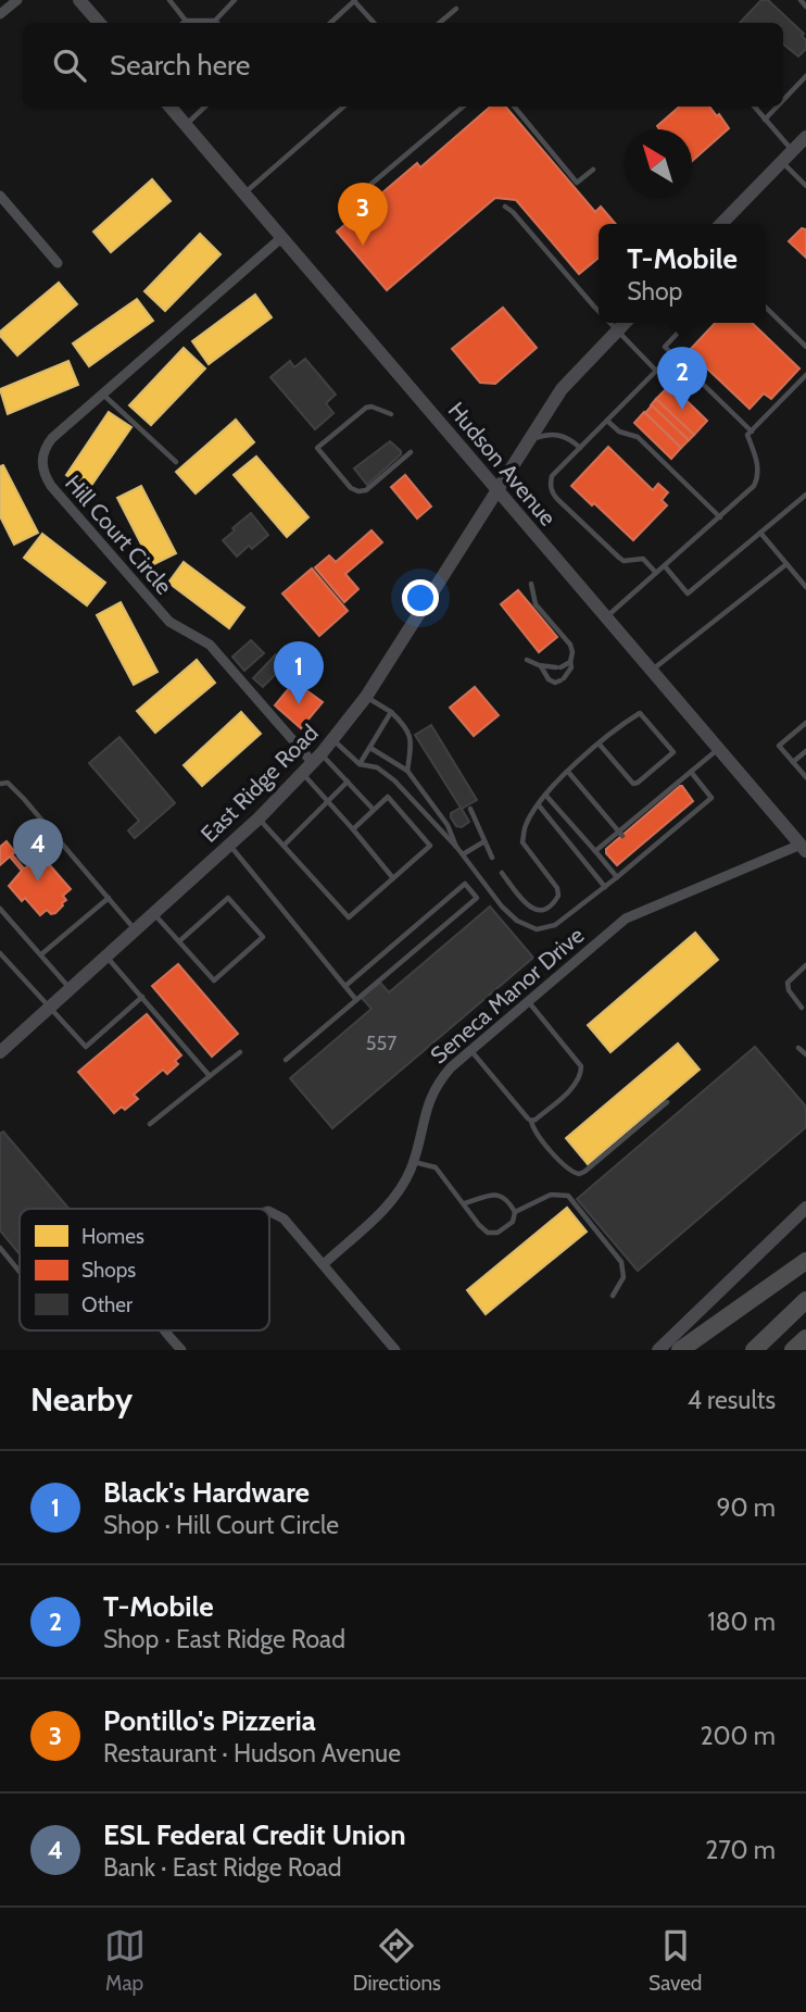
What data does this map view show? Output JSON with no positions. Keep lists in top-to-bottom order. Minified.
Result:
{"streets":{"main road":["Hudson Avenue","East Ridge Road"],"street":["Hill Court Circle","Seneca Manor Drive"]},"crossings":[["Hudson Avenue","Hill Court Circle"],["Hudson Avenue","East Ridge Road"],["Hudson Avenue","Seneca Manor Drive"],["Hill Court Circle","East Ridge Road"]],"house_numbers":["557"],"legend":["Homes","Shops","Other"],"north":"top left","page":{"search":"Search here","pins":["3","2","1","4"],"popup":["T-Mobile","Shop"],"heading":["Nearby","4 results"],"list":[{"mark":"1","name":"Black's Hardware","note":"Shop · Hill Court Circle","value":"90 m"},{"mark":"2","name":"T-Mobile","note":"Shop · East Ridge Road","value":"180 m"},{"mark":"3","name":"Pontillo's Pizzeria","note":"Restaurant · Hudson Avenue","value":"200 m"},{"mark":"4","name":"ESL Federal Credit Union","note":"Bank · East Ridge Road","value":"270 m"}],"nav":["Map","Directions","Saved"]}}
